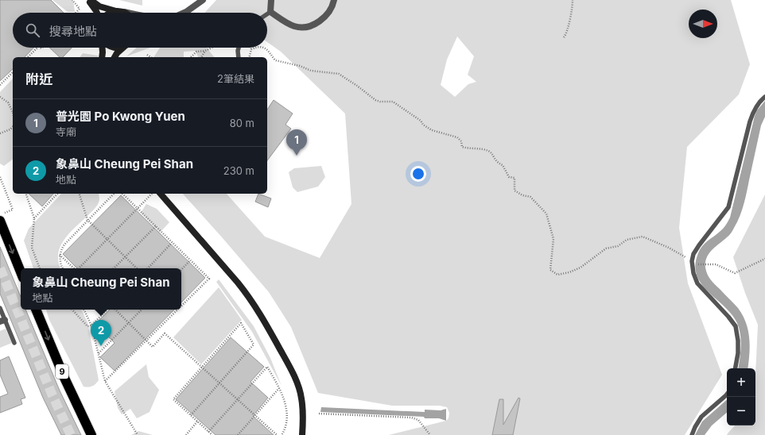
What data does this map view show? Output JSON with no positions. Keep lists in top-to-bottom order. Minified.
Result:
{"streets":{"highway":["9"]},"north":"right","page":{"search":"搜尋地點","heading":["附近","2筆結果"],"list":[{"mark":"1","name":"普光園 Po Kwong Yuen","note":"寺廟","value":"80 m"},{"mark":"2","name":"象鼻山 Cheung Pei Shan","note":"地點","value":"230 m"}],"pins":["1","2"],"popup":["象鼻山 Cheung Pei Shan","地點"],"map_buttons":["+","−"]}}
